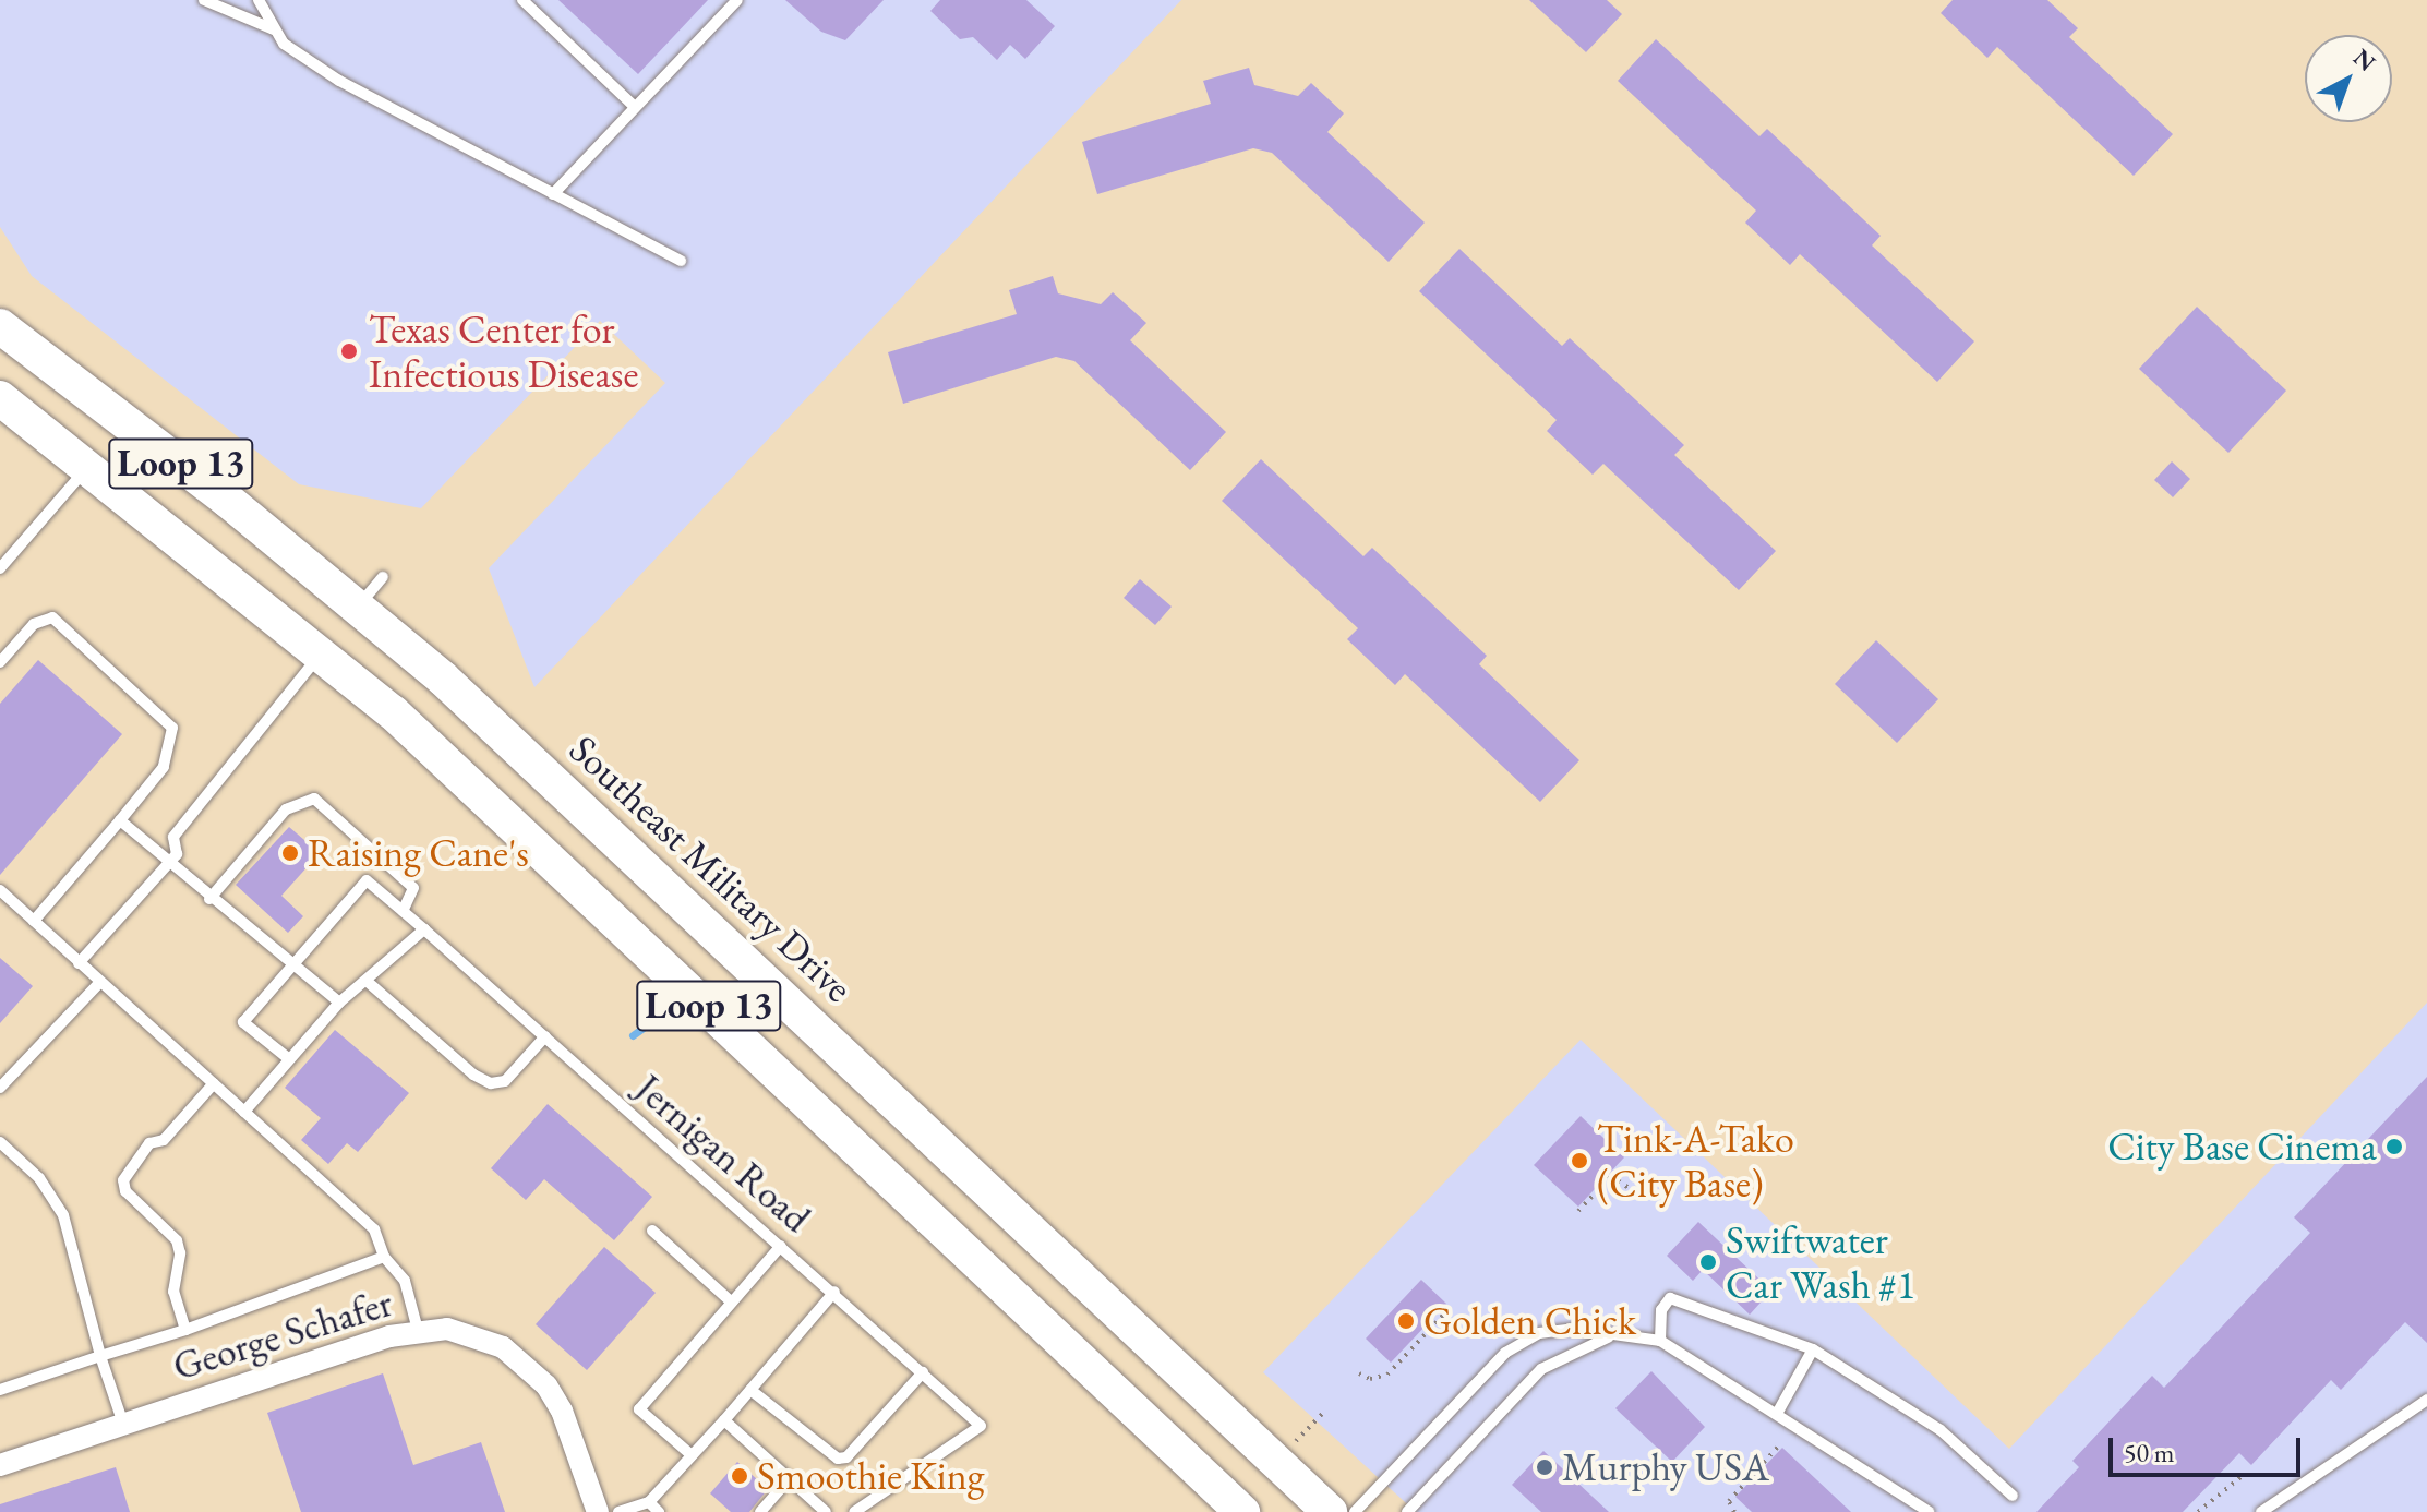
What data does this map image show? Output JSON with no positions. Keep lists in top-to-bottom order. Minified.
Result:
{"streets":{"main road":["Loop 13","Southeast Military Drive"],"street":["George Schafer"],"lane":["Jernigan Road"]},"places":["Texas Center for Infectious Disease","Raising Cane's","City Base Cinema","Tink-A-Tako (City Base)","Swiftwater Car Wash #1","Golden Chick","Murphy USA","Smoothie King"],"scale_bar":"50 m","north":"top right"}
